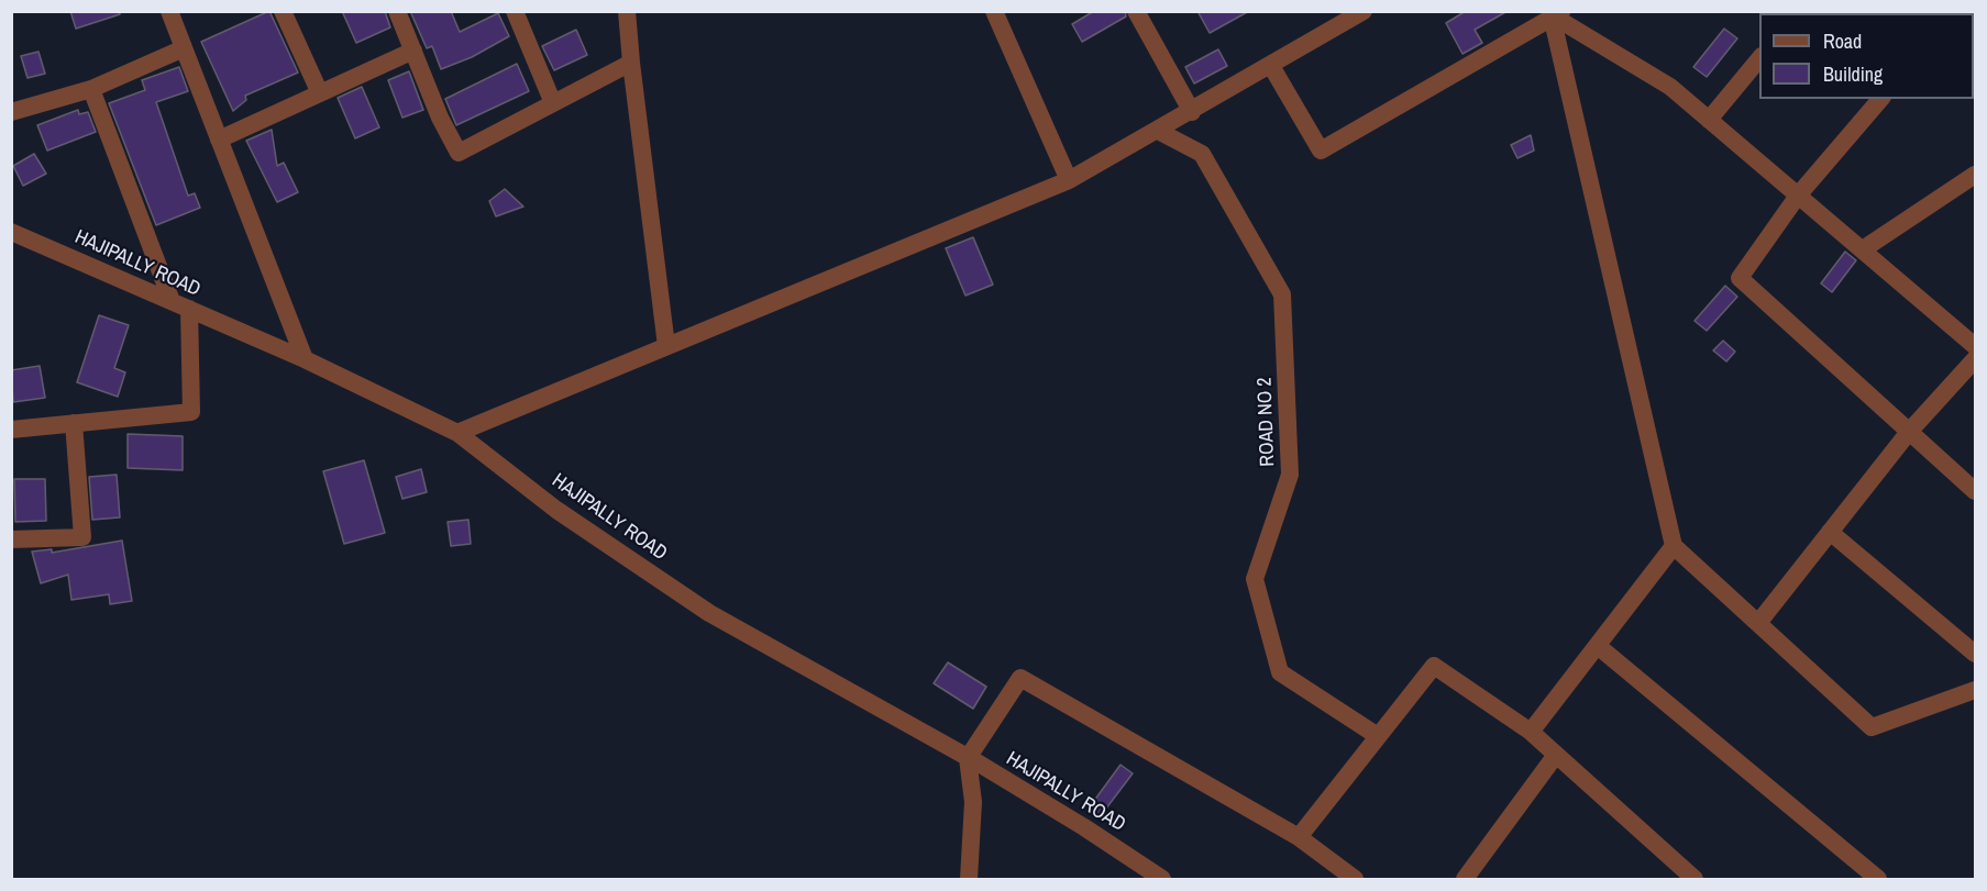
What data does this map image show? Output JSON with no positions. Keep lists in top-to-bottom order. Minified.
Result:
{"streets":{"street":["HAJIPALLY ROAD","ROAD NO 2"]},"legend":["Road","Building"]}
